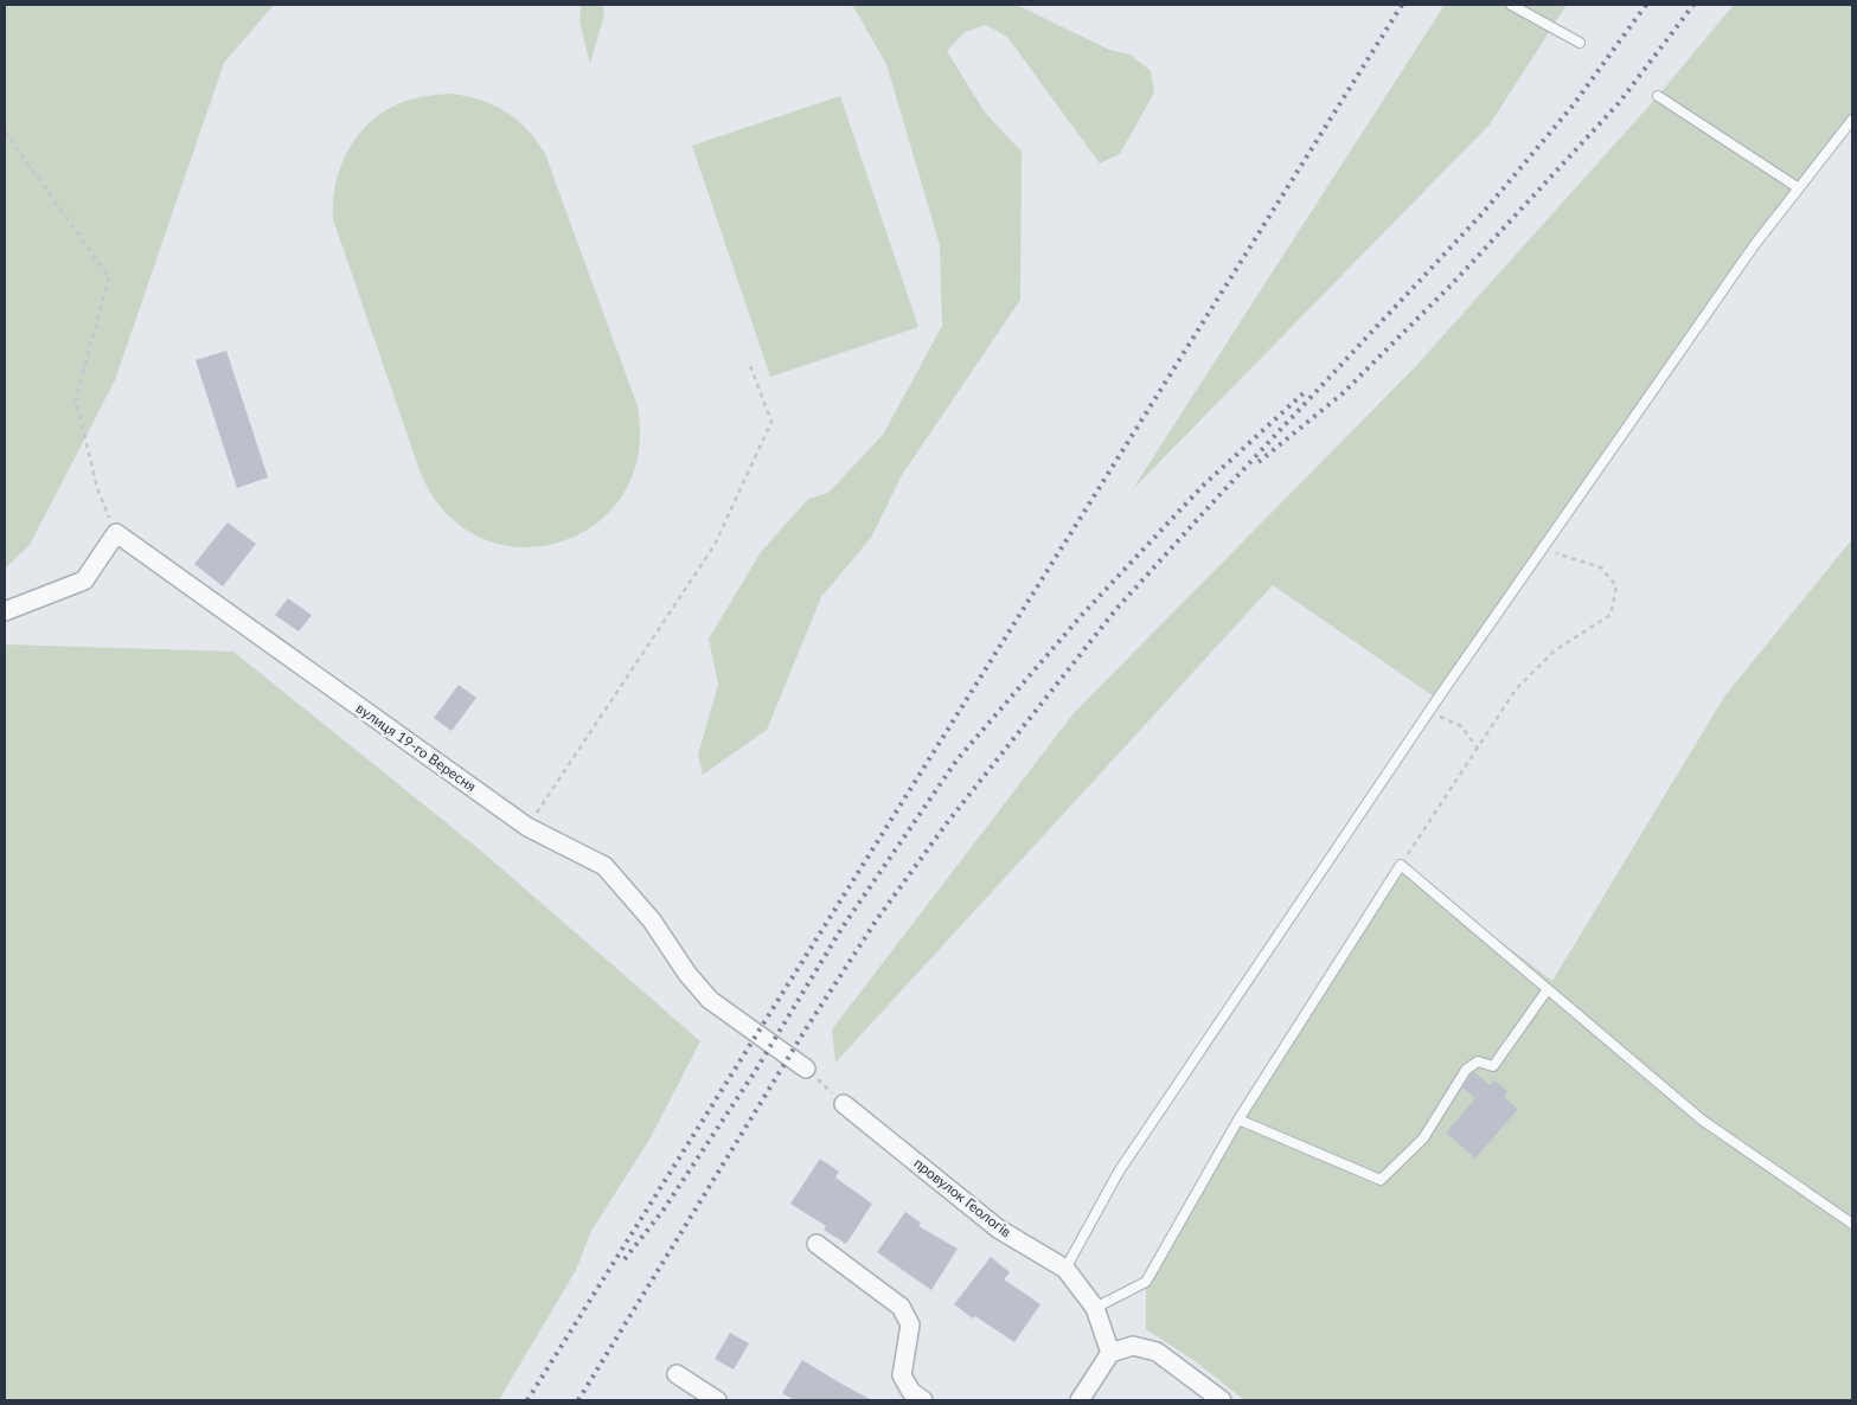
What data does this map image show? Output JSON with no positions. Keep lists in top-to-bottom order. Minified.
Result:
{"streets":{"street":["вулиця 19-го Вересня","провулок Геологів"]}}
